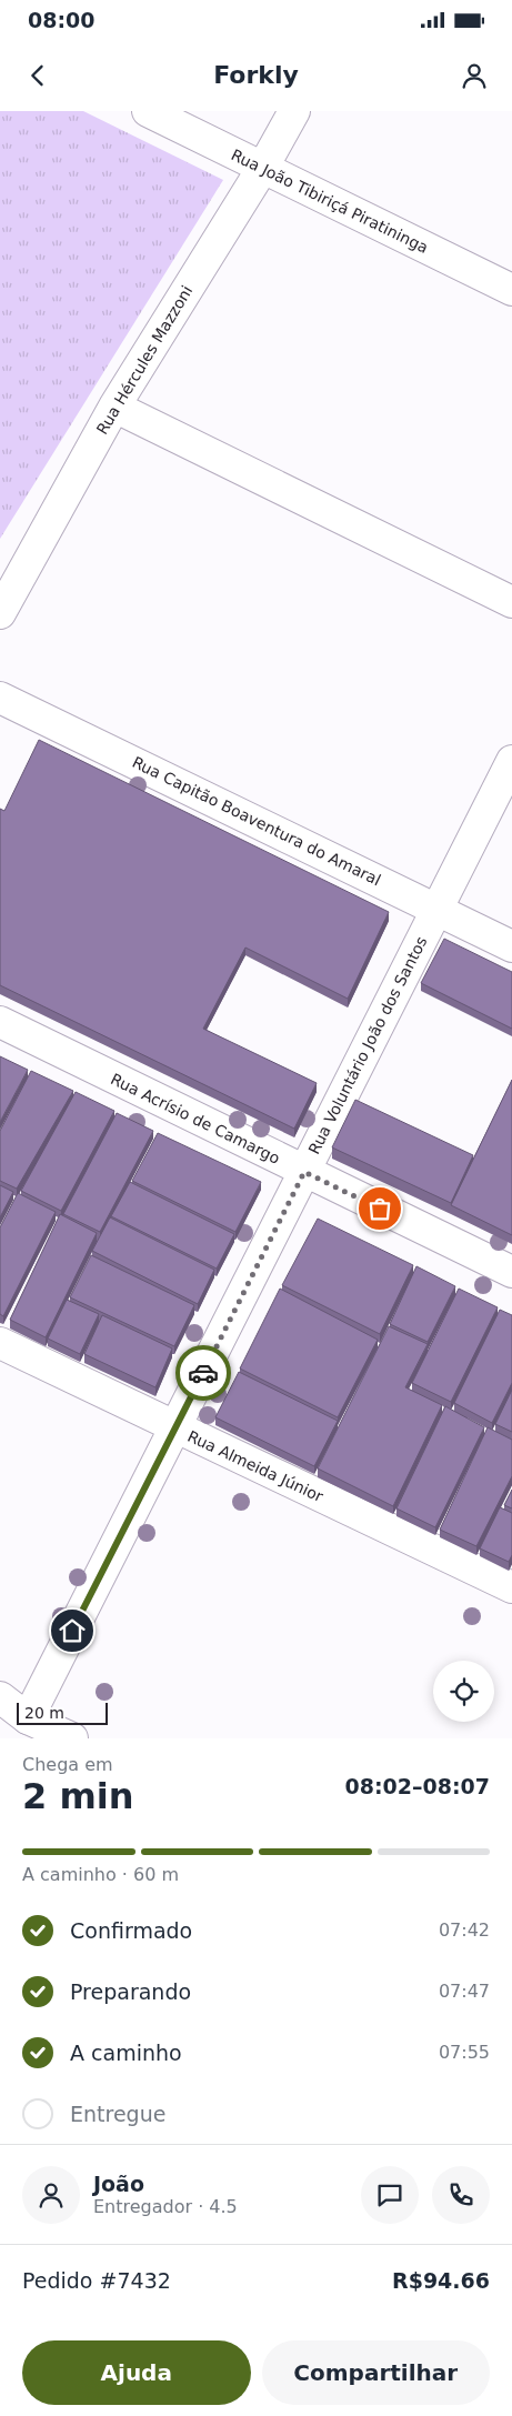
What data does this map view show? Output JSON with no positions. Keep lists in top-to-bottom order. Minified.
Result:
{"streets":{"street":["Rua João Tibiriçá Piratininga","Rua Hércules Mazzoni","Rua Capitão Boaventura do Amaral","Rua Voluntário João dos Santos","Rua Acrísio de Camargo","Rua Almeida Júnior"]},"crossings":[["Rua João Tibiriçá Piratininga","Rua Hércules Mazzoni"],["Rua Capitão Boaventura do Amaral","Rua Voluntário João dos Santos"],["Rua Voluntário João dos Santos","Rua Acrísio de Camargo"],["Rua Voluntário João dos Santos","Rua Almeida Júnior"]],"scale_bar":"20 m","page":{"status":"08:00","header":"Forkly","scale":"20 m","heading":["2 min","Chega em","08:02–08:07"],"panel":["João","Entregador · 4.5","Pedido #7432","R$94.66"],"bar":"A caminho · 60 m","list":[["Confirmado","07:42"],["Preparando","07:47"],["A caminho","07:55"],"Entregue"],"buttons":["Ajuda","Compartilhar"]}}
